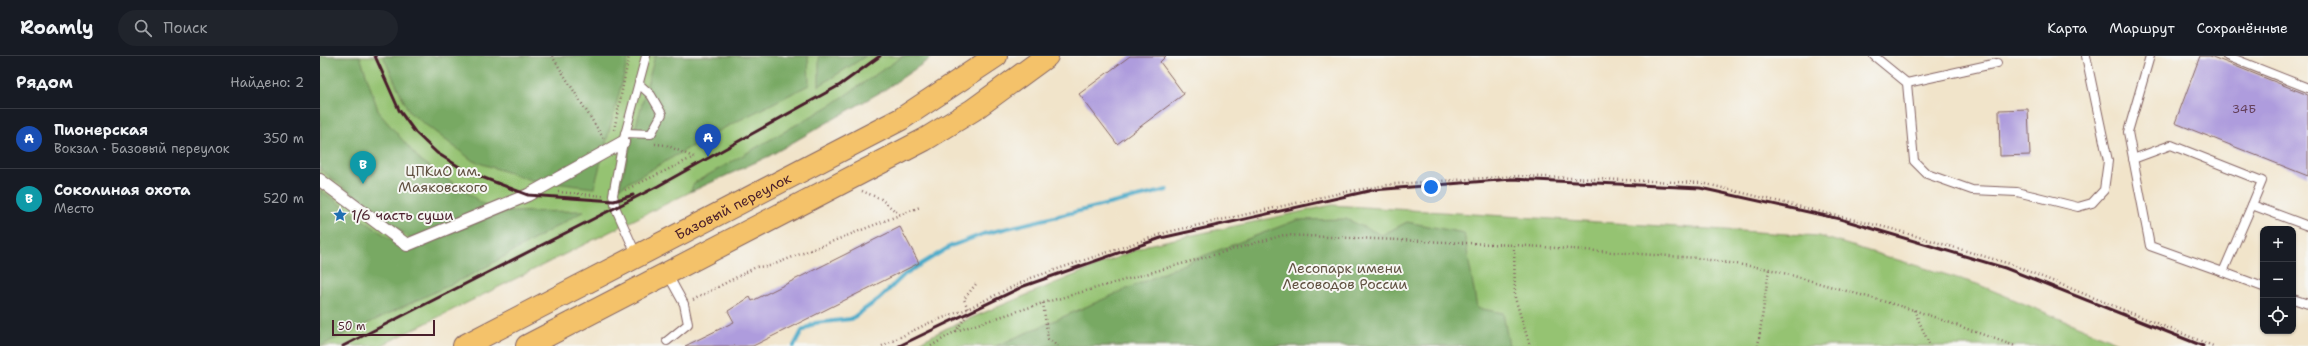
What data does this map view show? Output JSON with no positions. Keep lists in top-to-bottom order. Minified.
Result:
{"streets":{"main road":["Базовый переулок"]},"parks":["ЦПКиО им. Маяковского","Лесопарк имени Лесоводов России"],"places":{"place":["1/6 часть суши"]},"house_numbers":["34Б"],"scale_bar":"50 m","page":{"header":"Roamly","search":"Поиск","nav":["Карта","Маршрут","Сохранённые"],"heading":["Рядом","Найдено: 2"],"list":[{"mark":"A","name":"Пионерская","note":"Вокзал · Базовый переулок","value":"350 m"},{"mark":"B","name":"Соколиная охота","note":"Место","value":"520 m"}],"pins":["A","B"],"map_buttons":["+","−"],"scale":"50 m"}}
